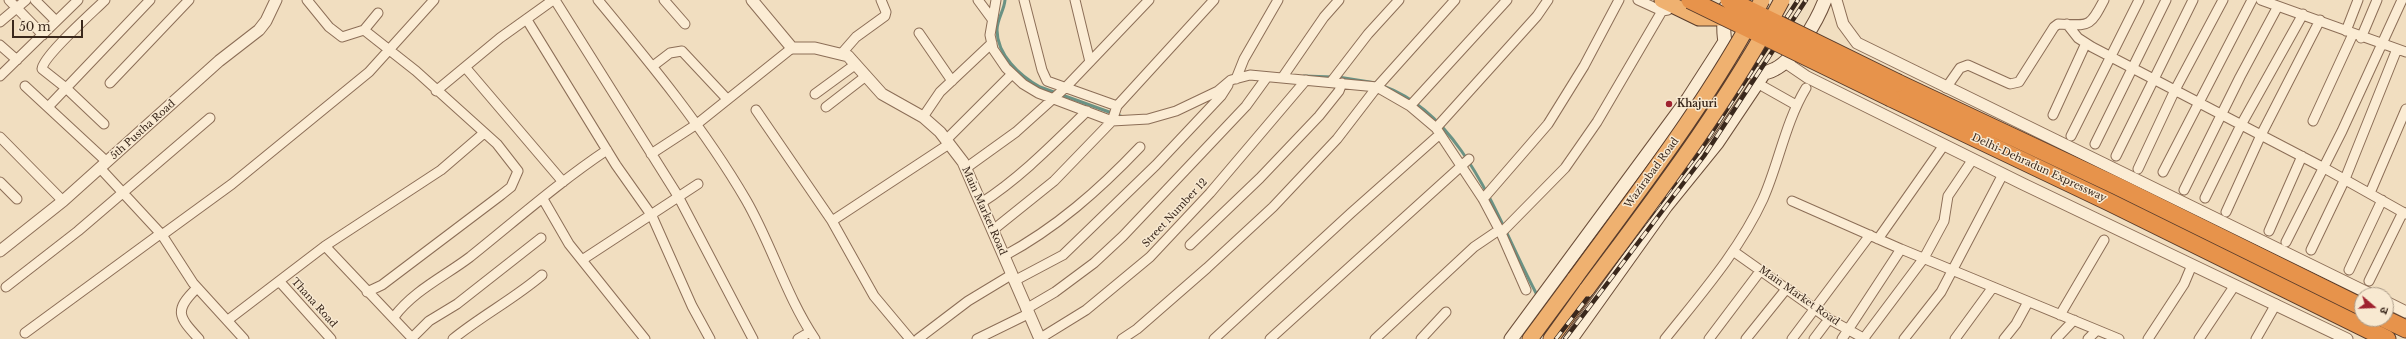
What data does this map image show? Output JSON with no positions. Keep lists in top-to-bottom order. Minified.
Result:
{"streets":{"highway":["Delhi-Dehradun Expressway","Wazirabad Road"],"street":["5th Pustha Road","Main Market Road","Street Number 12","Thana Road"]},"crossings":[["Main Market Road","Street Number 12"]],"places":["Khajuri"],"scale_bar":"50 m","north":"right"}
